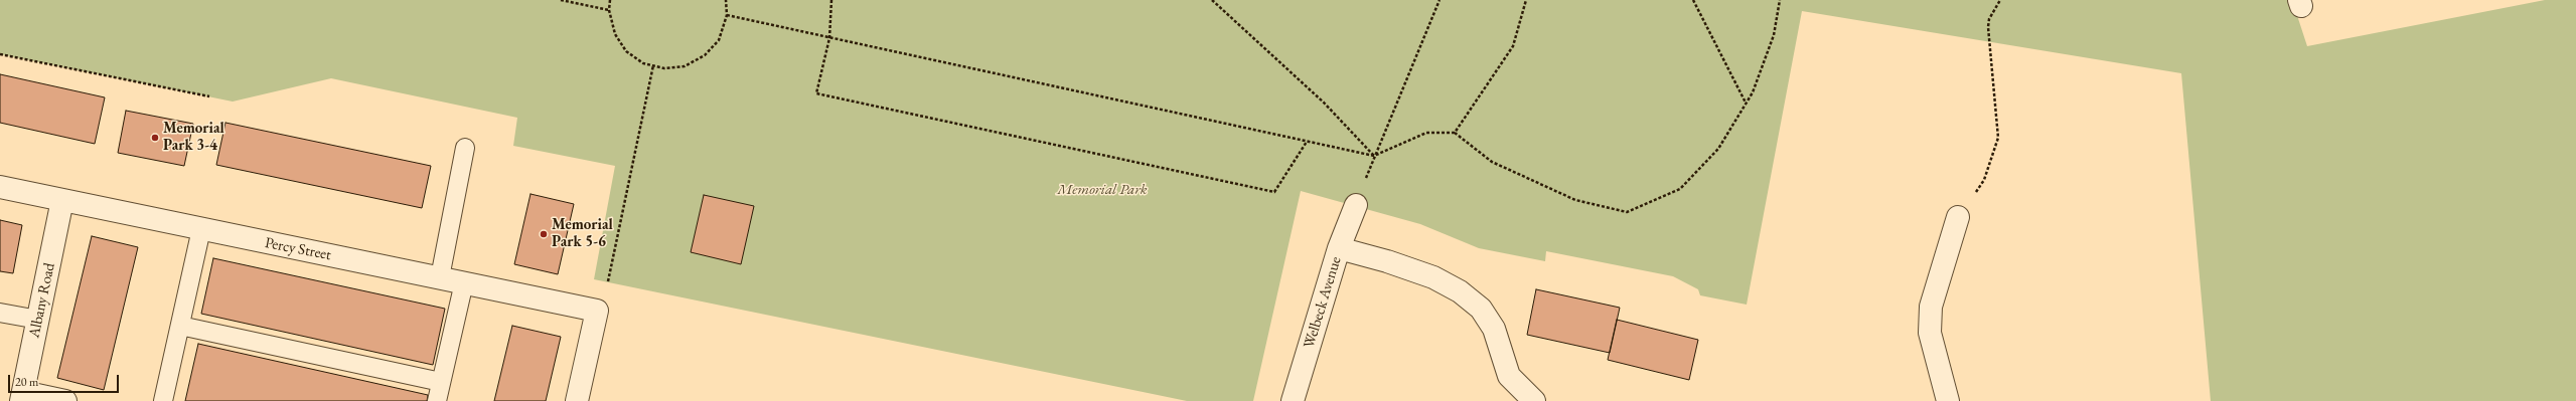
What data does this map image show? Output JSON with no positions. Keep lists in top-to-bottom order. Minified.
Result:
{"streets":{"street":["Percy Street","Albany Road","Welbeck Avenue"]},"crossings":[["Percy Street","Albany Road"]],"parks":["Memorial Park"],"places":["Memorial Park 3-4","Memorial Park 5-6"],"scale_bar":"20 m"}
